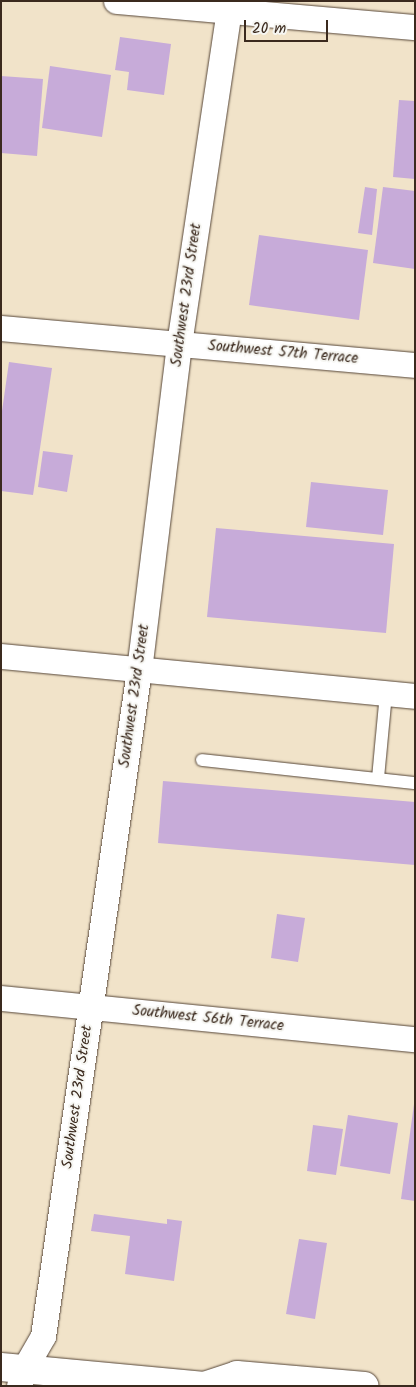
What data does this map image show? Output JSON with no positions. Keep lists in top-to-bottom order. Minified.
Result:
{"streets":{"street":["Southwest 23rd Street","Southwest 57th Terrace","Southwest 56th Terrace"]},"crossings":[["Southwest 23rd Street","Southwest 57th Terrace"],["Southwest 23rd Street","Southwest 56th Terrace"]],"scale_bar":"20 m"}
